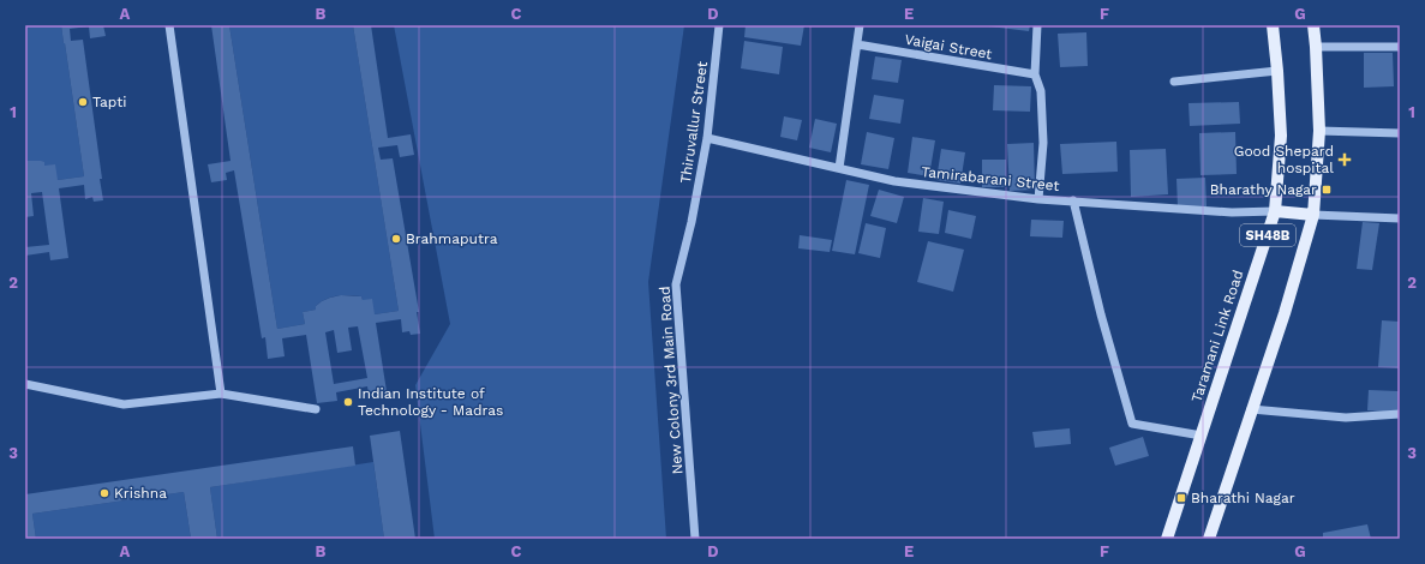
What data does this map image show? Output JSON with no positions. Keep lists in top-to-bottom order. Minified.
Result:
{"streets":{"main road":["SH48B","Taramani Link Road"],"street":["Vaigai Street","Thiruvallur Street","Tamirabarani Street","New Colony 3rd Main Road"]},"crossings":[["Thiruvallur Street","Tamirabarani Street"],["Thiruvallur Street","New Colony 3rd Main Road"],["Tamirabarani Street","Taramani Link Road"]],"places":{"other":["Tapti","Brahmaputra","Indian Institute of Technology - Madras","Krishna"],"health":["Good Shepard hospital"],"transit":["Bharathy Nagar","Bharathi Nagar"]},"grid":{"columns":["A","B","C","D","E","F","G"],"rows":["1","2","3"]}}
